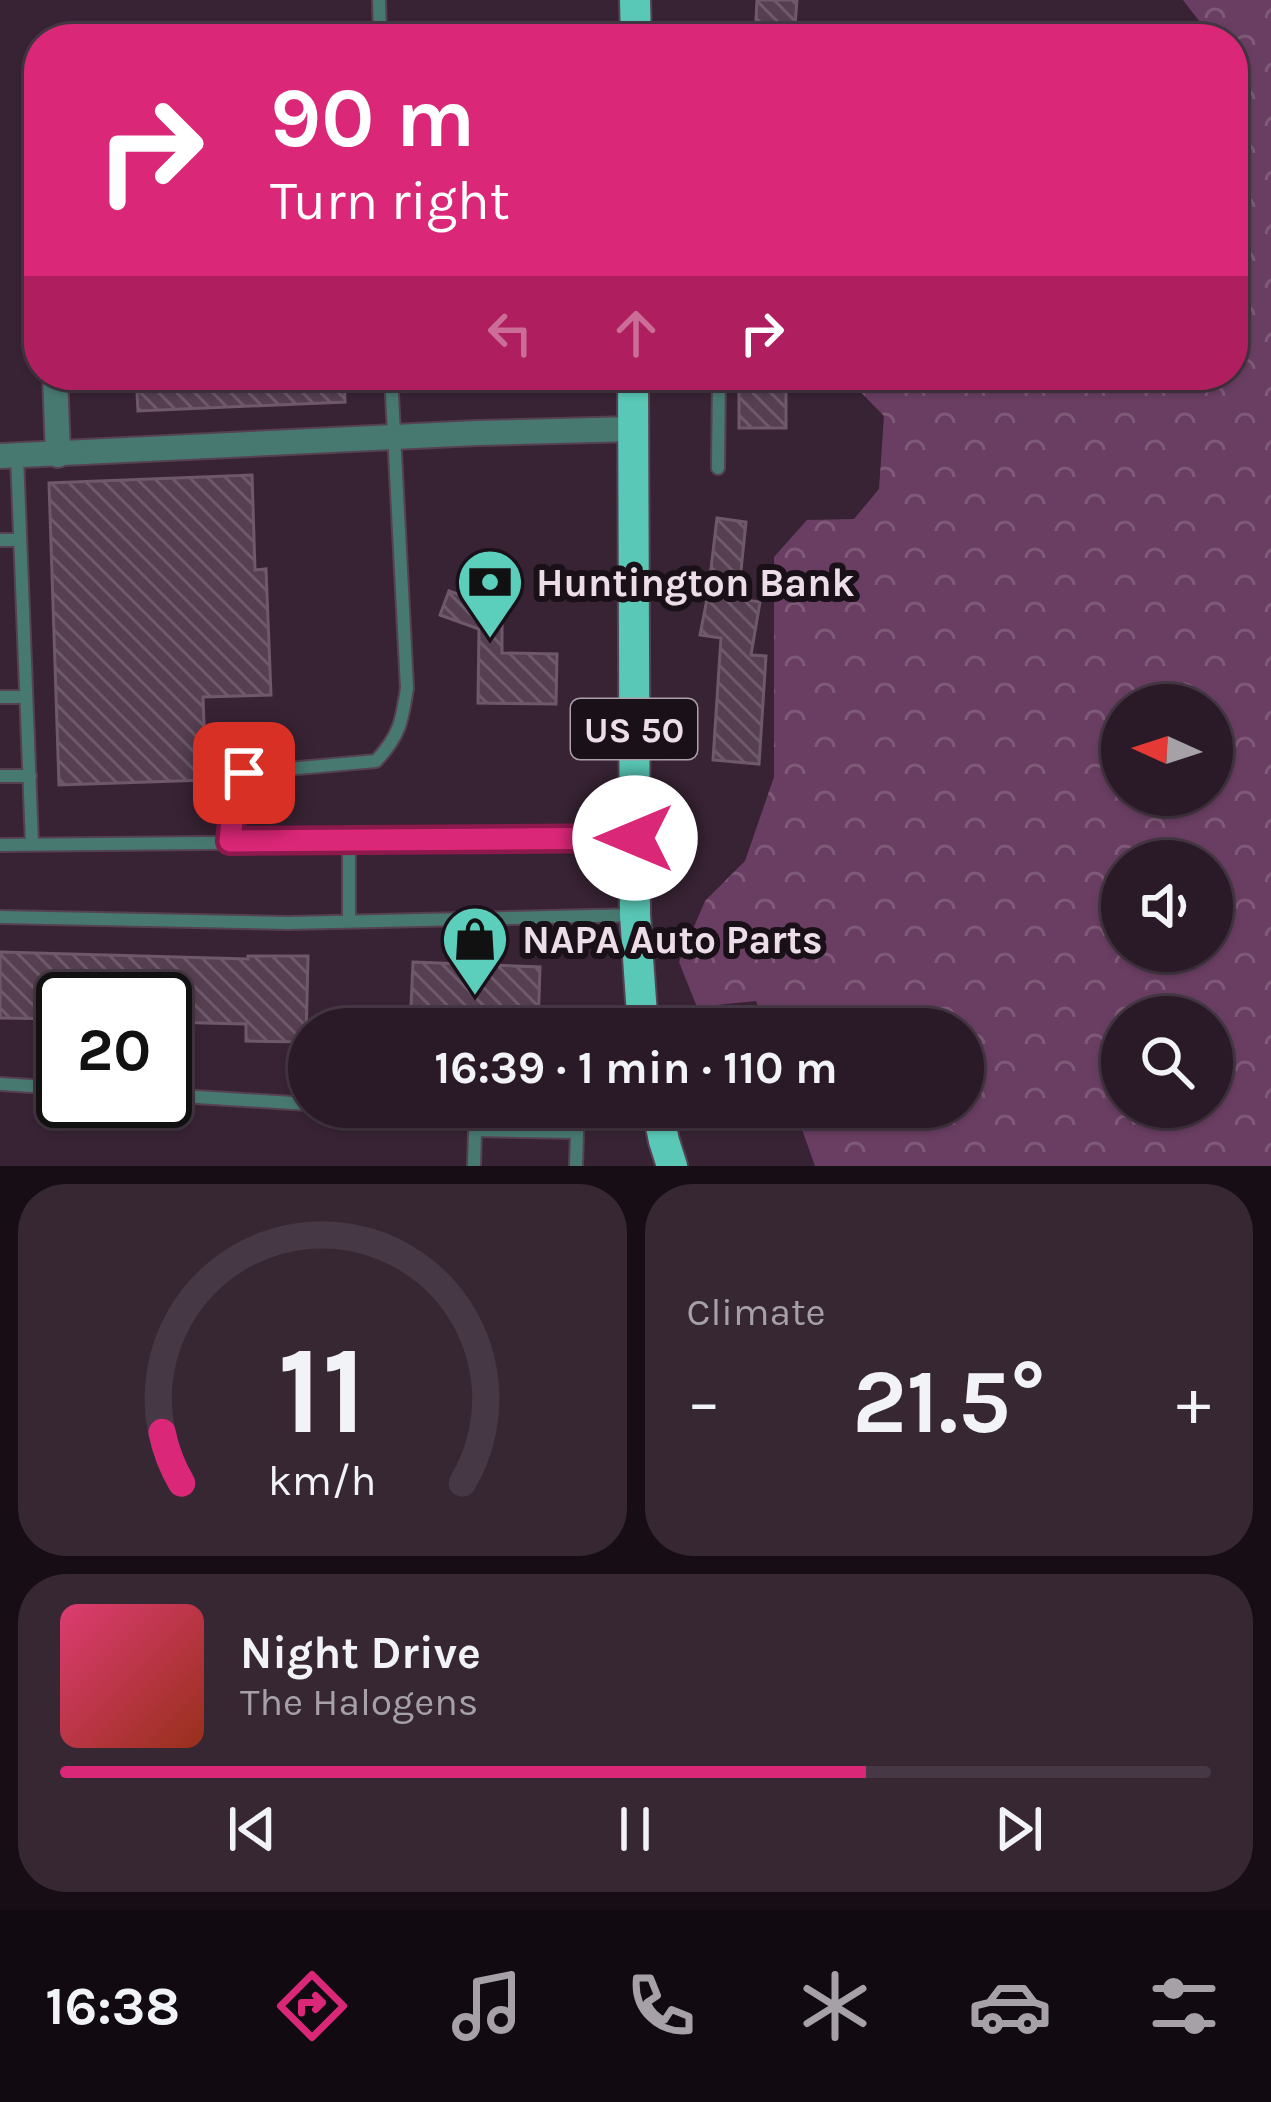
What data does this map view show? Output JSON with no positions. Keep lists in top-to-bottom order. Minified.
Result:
{"streets":{"main road":["US 50"]},"places":{"bank":["Huntington Bank"],"shop":["NAPA Auto Parts"]},"north":"left","page":{"turn":["90 m","Turn right"],"limit":"20","trip":"16:39 · 1 min · 110 m","tile":"Climate","heat":["−","21.5°","+"],"song":["Night Drive","The Halogens"],"tabs":"16:38","gauge":["11","km/h"]}}
